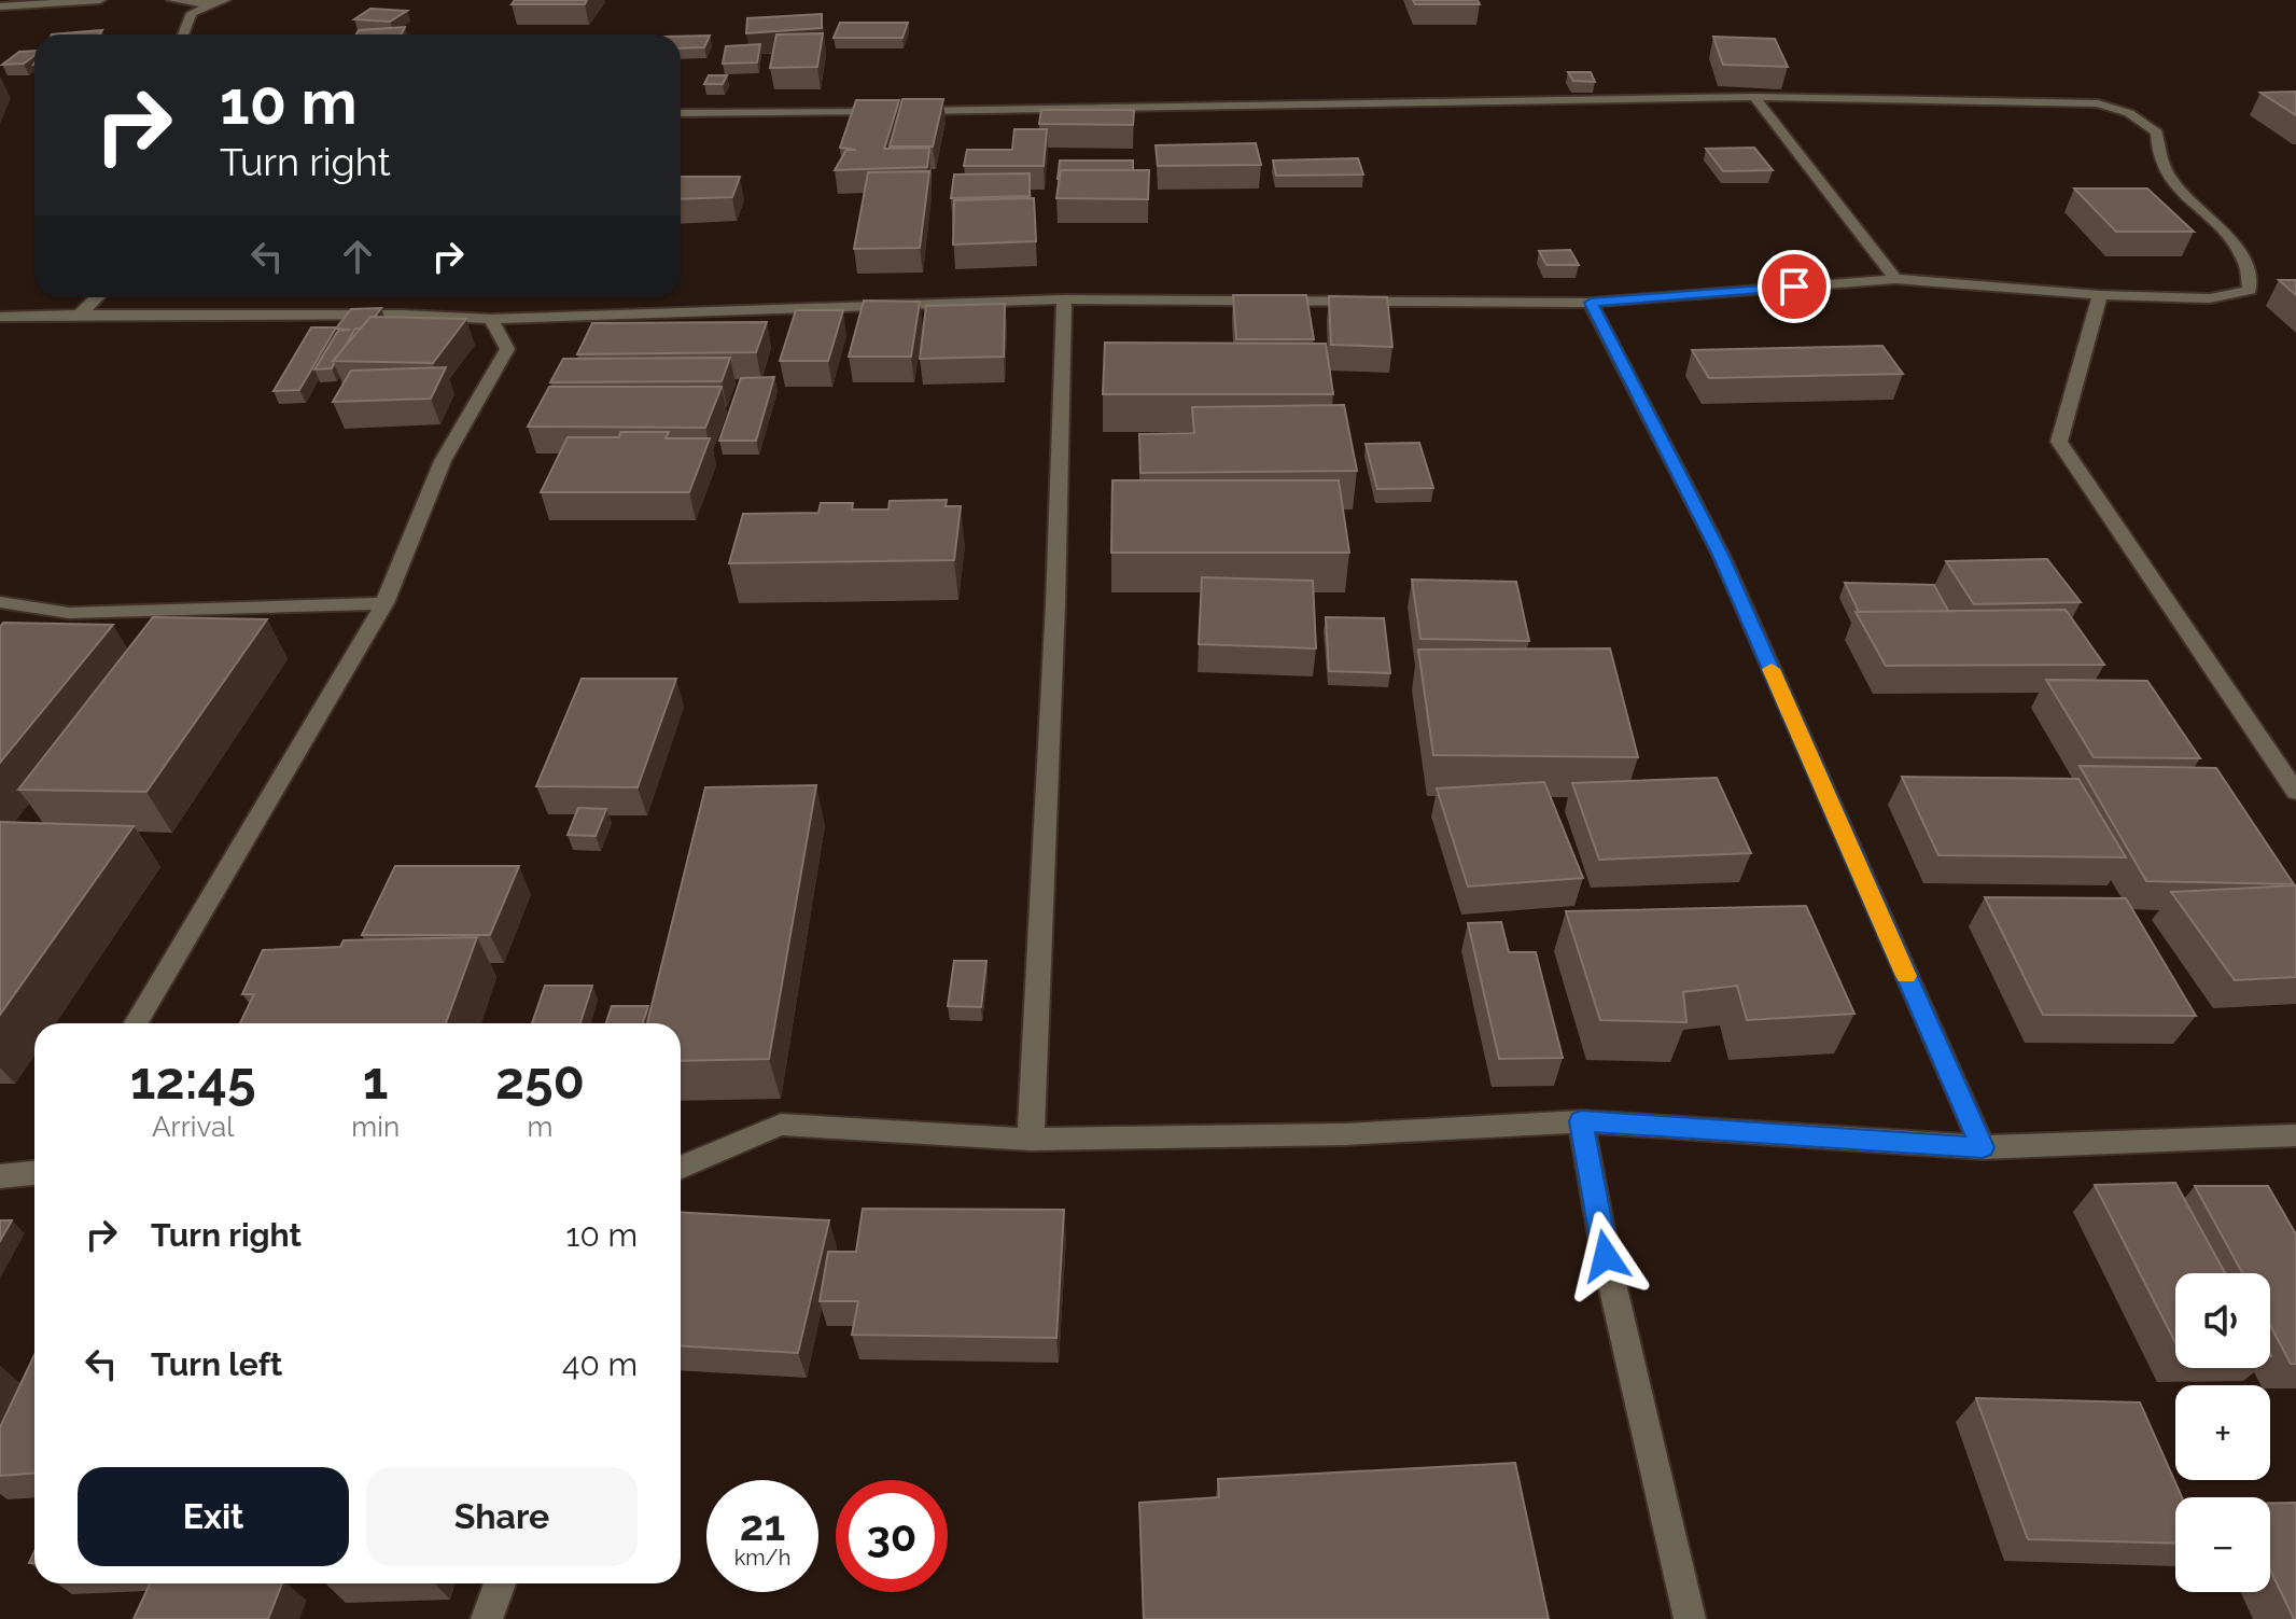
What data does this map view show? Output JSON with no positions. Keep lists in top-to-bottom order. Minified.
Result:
{"page":{"turn":["10 m","Turn right"],"eta":["12:45","Arrival","1","min","250","m"],"list":[{"name":"Turn right","value":"10 m"},{"name":"Turn left","value":"40 m"}],"map_buttons":["+","−"],"buttons":["Exit","Share"],"speed":"21 km/h","limit":"30"}}
